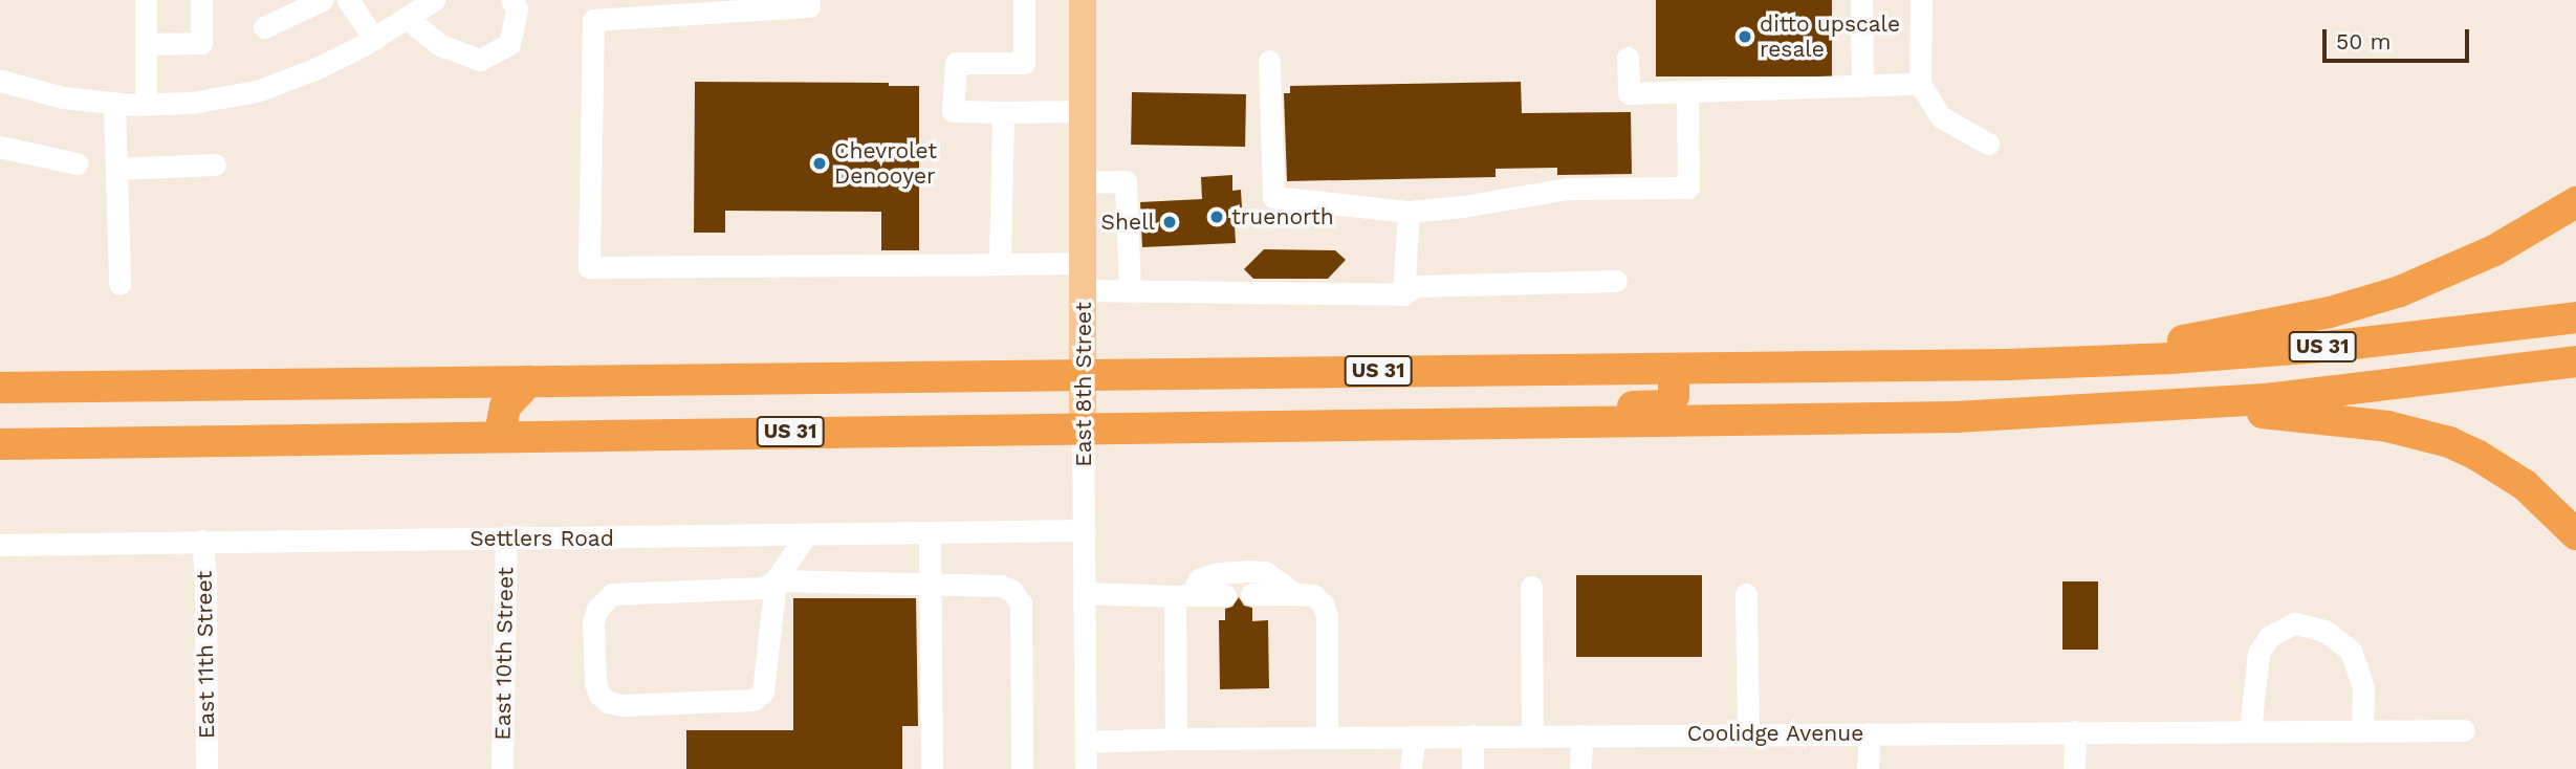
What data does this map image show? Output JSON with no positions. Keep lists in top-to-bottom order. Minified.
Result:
{"streets":{"highway":["US 31"],"main road":["East 8th Street"],"street":["Settlers Road","East 10th Street","East 11th Street","Coolidge Avenue"]},"crossings":[["US 31","East 8th Street"],["East 8th Street","Settlers Road"],["East 8th Street","Coolidge Avenue"],["Settlers Road","East 10th Street"],["Settlers Road","East 11th Street"]],"places":["ditto upscale resale","Chevrolet Denooyer","truenorth","Shell"],"scale_bar":"50 m"}
